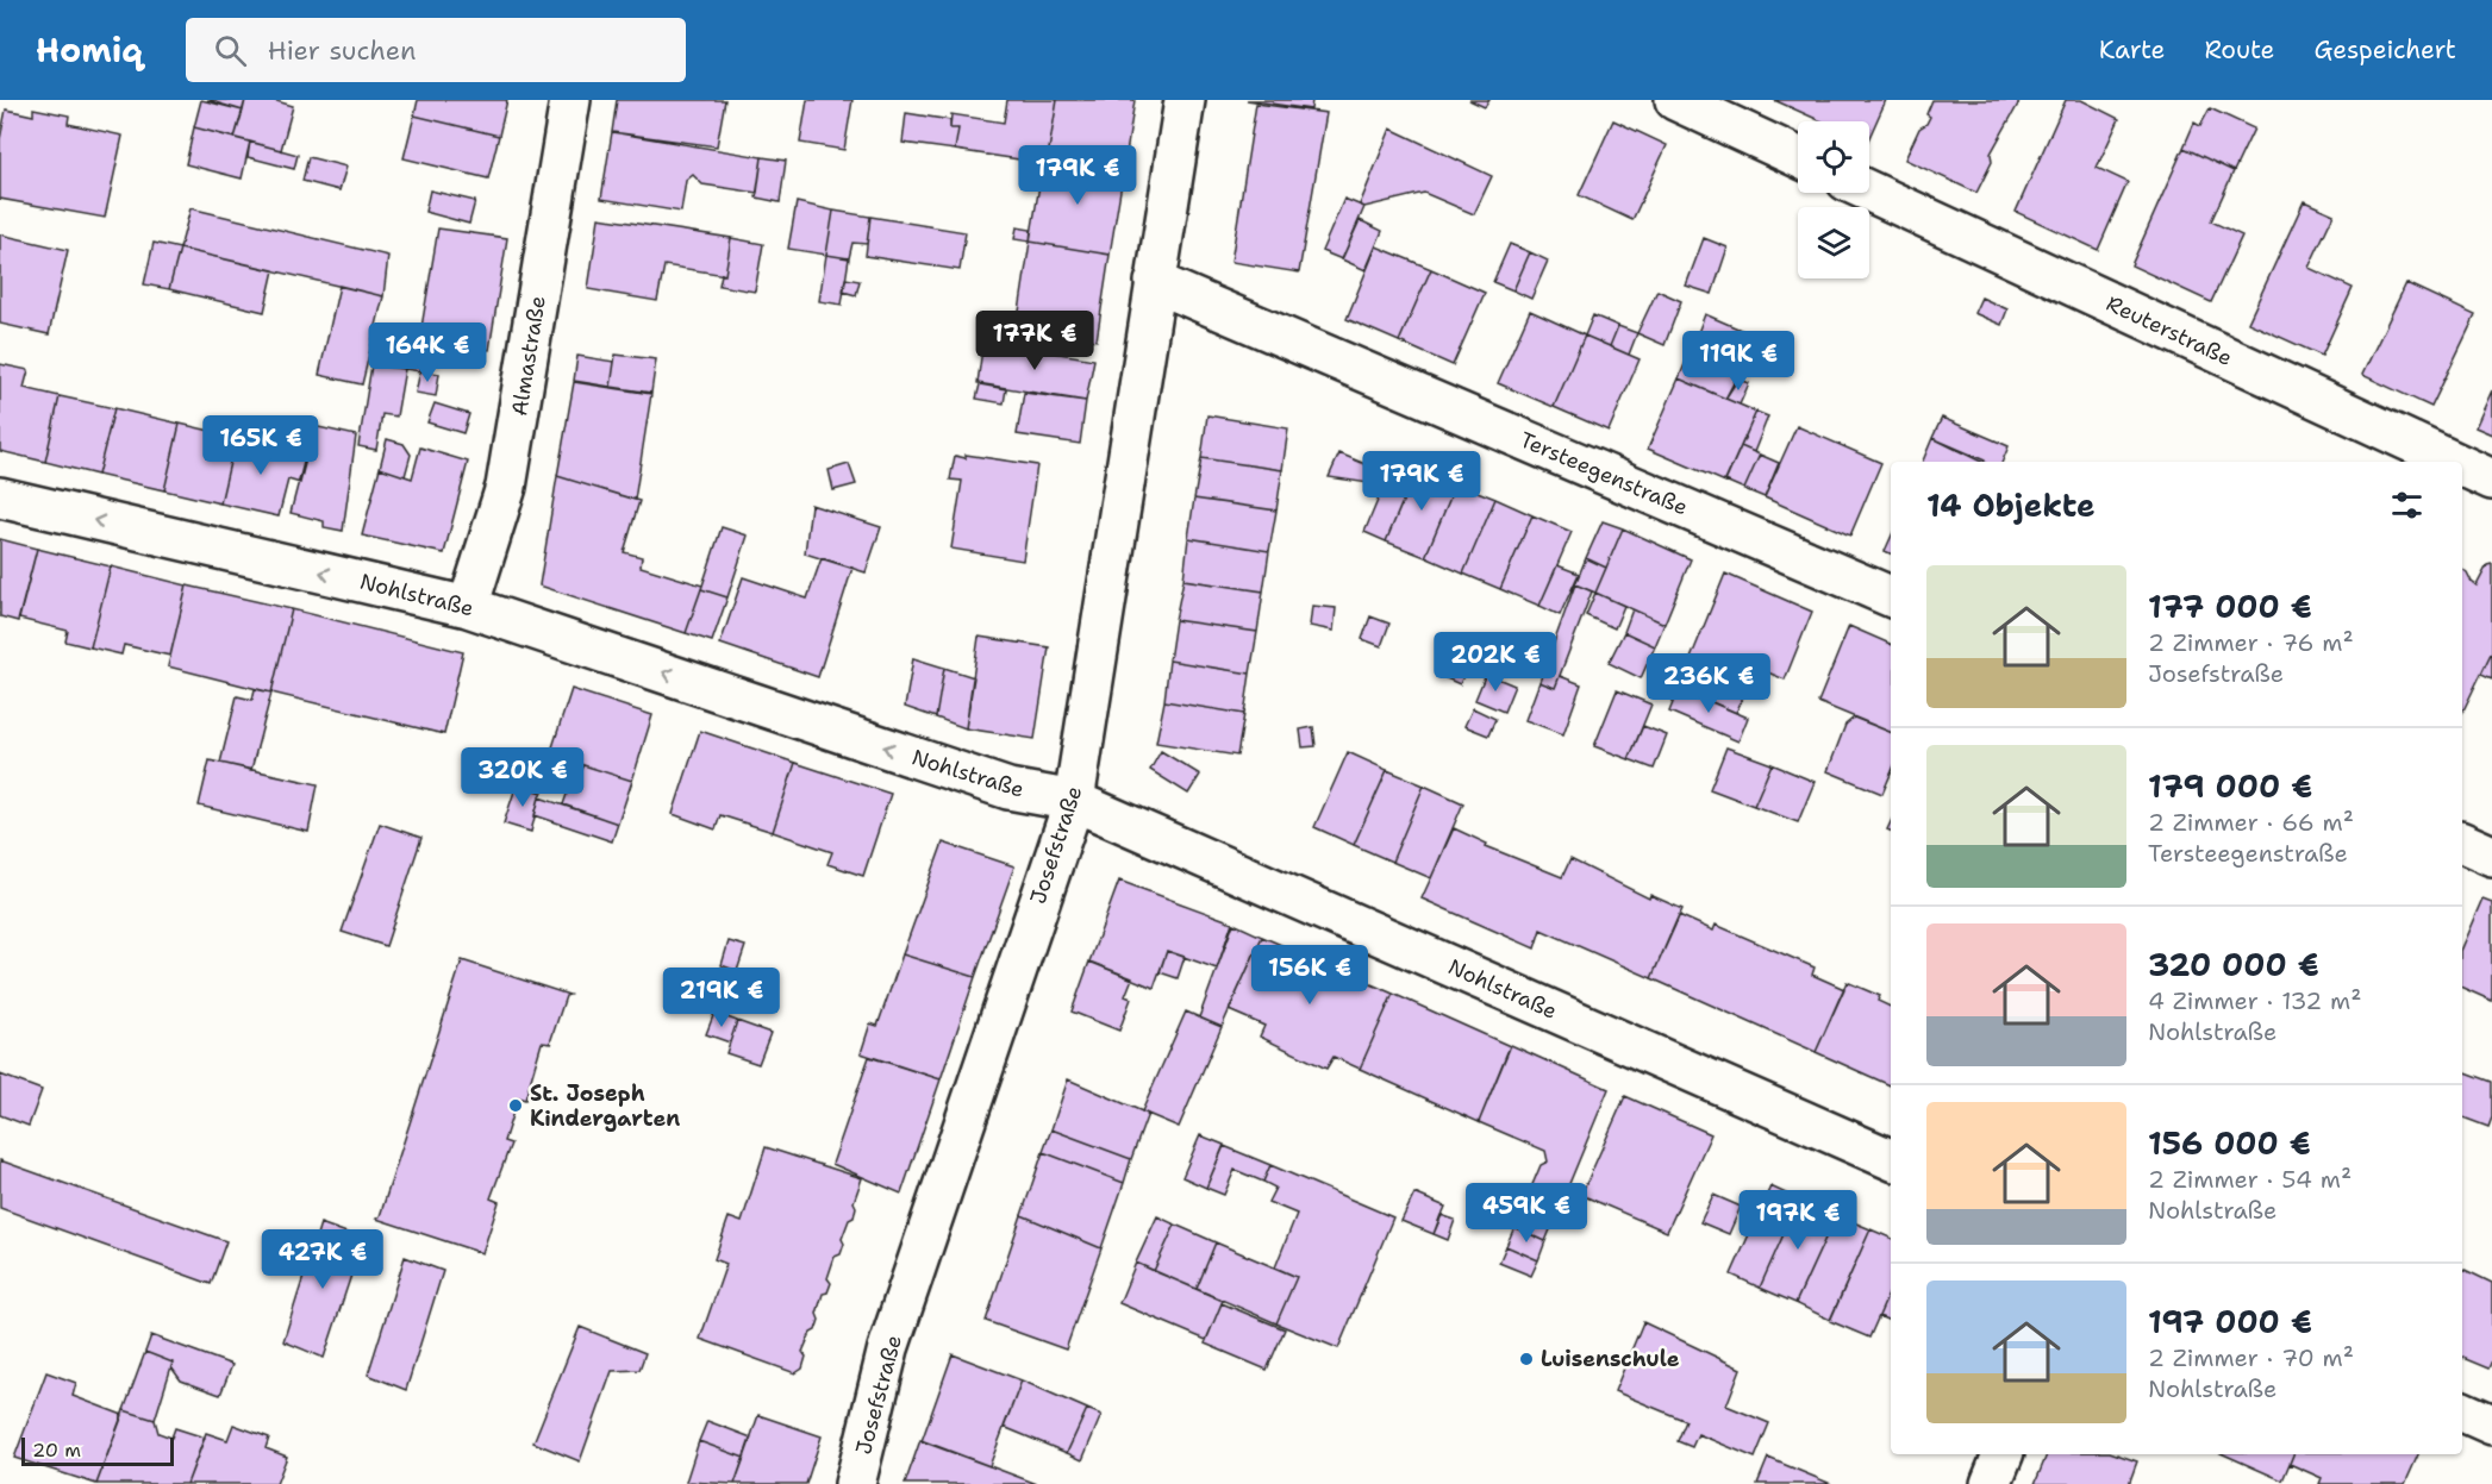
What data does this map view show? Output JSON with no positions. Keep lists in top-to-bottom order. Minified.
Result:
{"streets":{"street":["Reuterstraße","Almastraße","Tersteegenstraße","Nohlstraße","Josefstraße"]},"crossings":[["Almastraße","Nohlstraße"],["Tersteegenstraße","Josefstraße"],["Nohlstraße","Josefstraße"]],"one_way":["Nohlstraße"],"places":["St. Joseph Kindergarten","Luisenschule"],"scale_bar":"20 m","page":{"header":"Homiq","search":"Hier suchen","nav":["Karte","Route","Gespeichert"],"price":["179K €","177K €","164K €","119K €","165K €","179K €","202K €","236K €","320K €","156K €","219K €","459K €","197K €","427K €"],"heading":"14 Objekte","list":[{"name":"177 000 €","note":"2 Zimmer · 76 m² · Josefstraße"},{"name":"179 000 €","note":"2 Zimmer · 66 m² · Tersteegenstraße"},{"name":"320 000 €","note":"4 Zimmer · 132 m² · Nohlstraße"},{"name":"156 000 €","note":"2 Zimmer · 54 m² · Nohlstraße"},{"name":"197 000 €","note":"2 Zimmer · 70 m² · Nohlstraße"}],"scale":"20 m"}}
